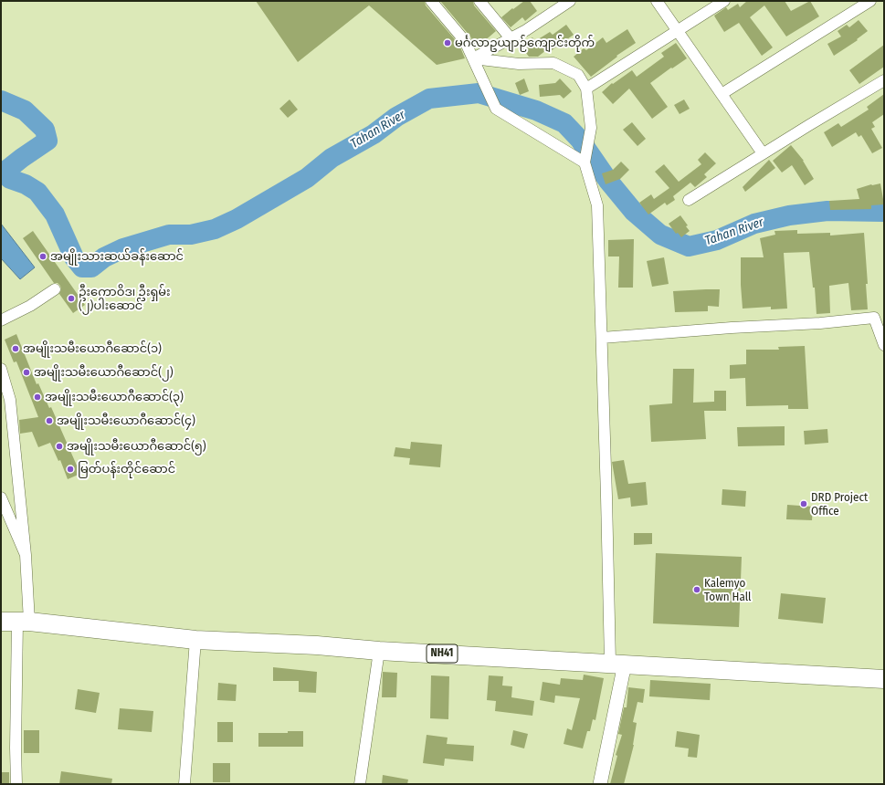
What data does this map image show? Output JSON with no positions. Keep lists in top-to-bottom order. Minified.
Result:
{"streets":{"highway":["NH41"]},"water":["Tahan River"],"places":["မင်္ဂလာဥယျာဉ်ကျောင်းတိုက်","အမျိုးသားဆယ်ခန်းဆောင်","ဦးကောဝိဒ၊ ဦးရှမ်း (၂)ပါးဆောင်","အမျိုးသမီးယောဂီဆောင်(၁)","အမျိုးသမီးယောဂီဆောင်(၂)","အမျိုးသမီးယောဂီဆောင်(၃)","အမျိုးသမီးယောဂီဆောင်(၄)","အမျိုးသမီးယောဂီဆောင်(၅)","မြတ်ပန်းတိုင်ဆောင်","DRD Project Office","Kalemyo Town Hall"]}
